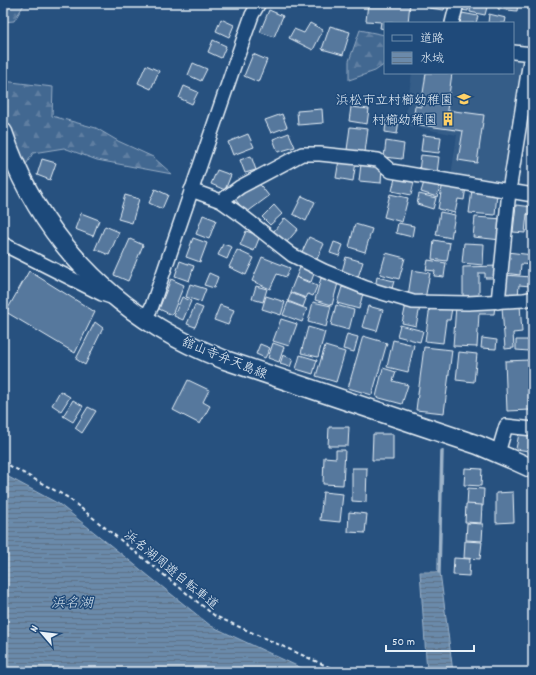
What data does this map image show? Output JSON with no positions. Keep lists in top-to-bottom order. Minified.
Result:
{"streets":{"main road":["舘山寺弁天島線"],"path":["浜名湖周遊自転車道"]},"water":["浜名湖"],"places":{"school or university":["浜松市立村櫛幼稚園"],"building":["村櫛幼稚園"]},"legend":["道路","水域"],"scale_bar":"50 m","north":"top left"}
